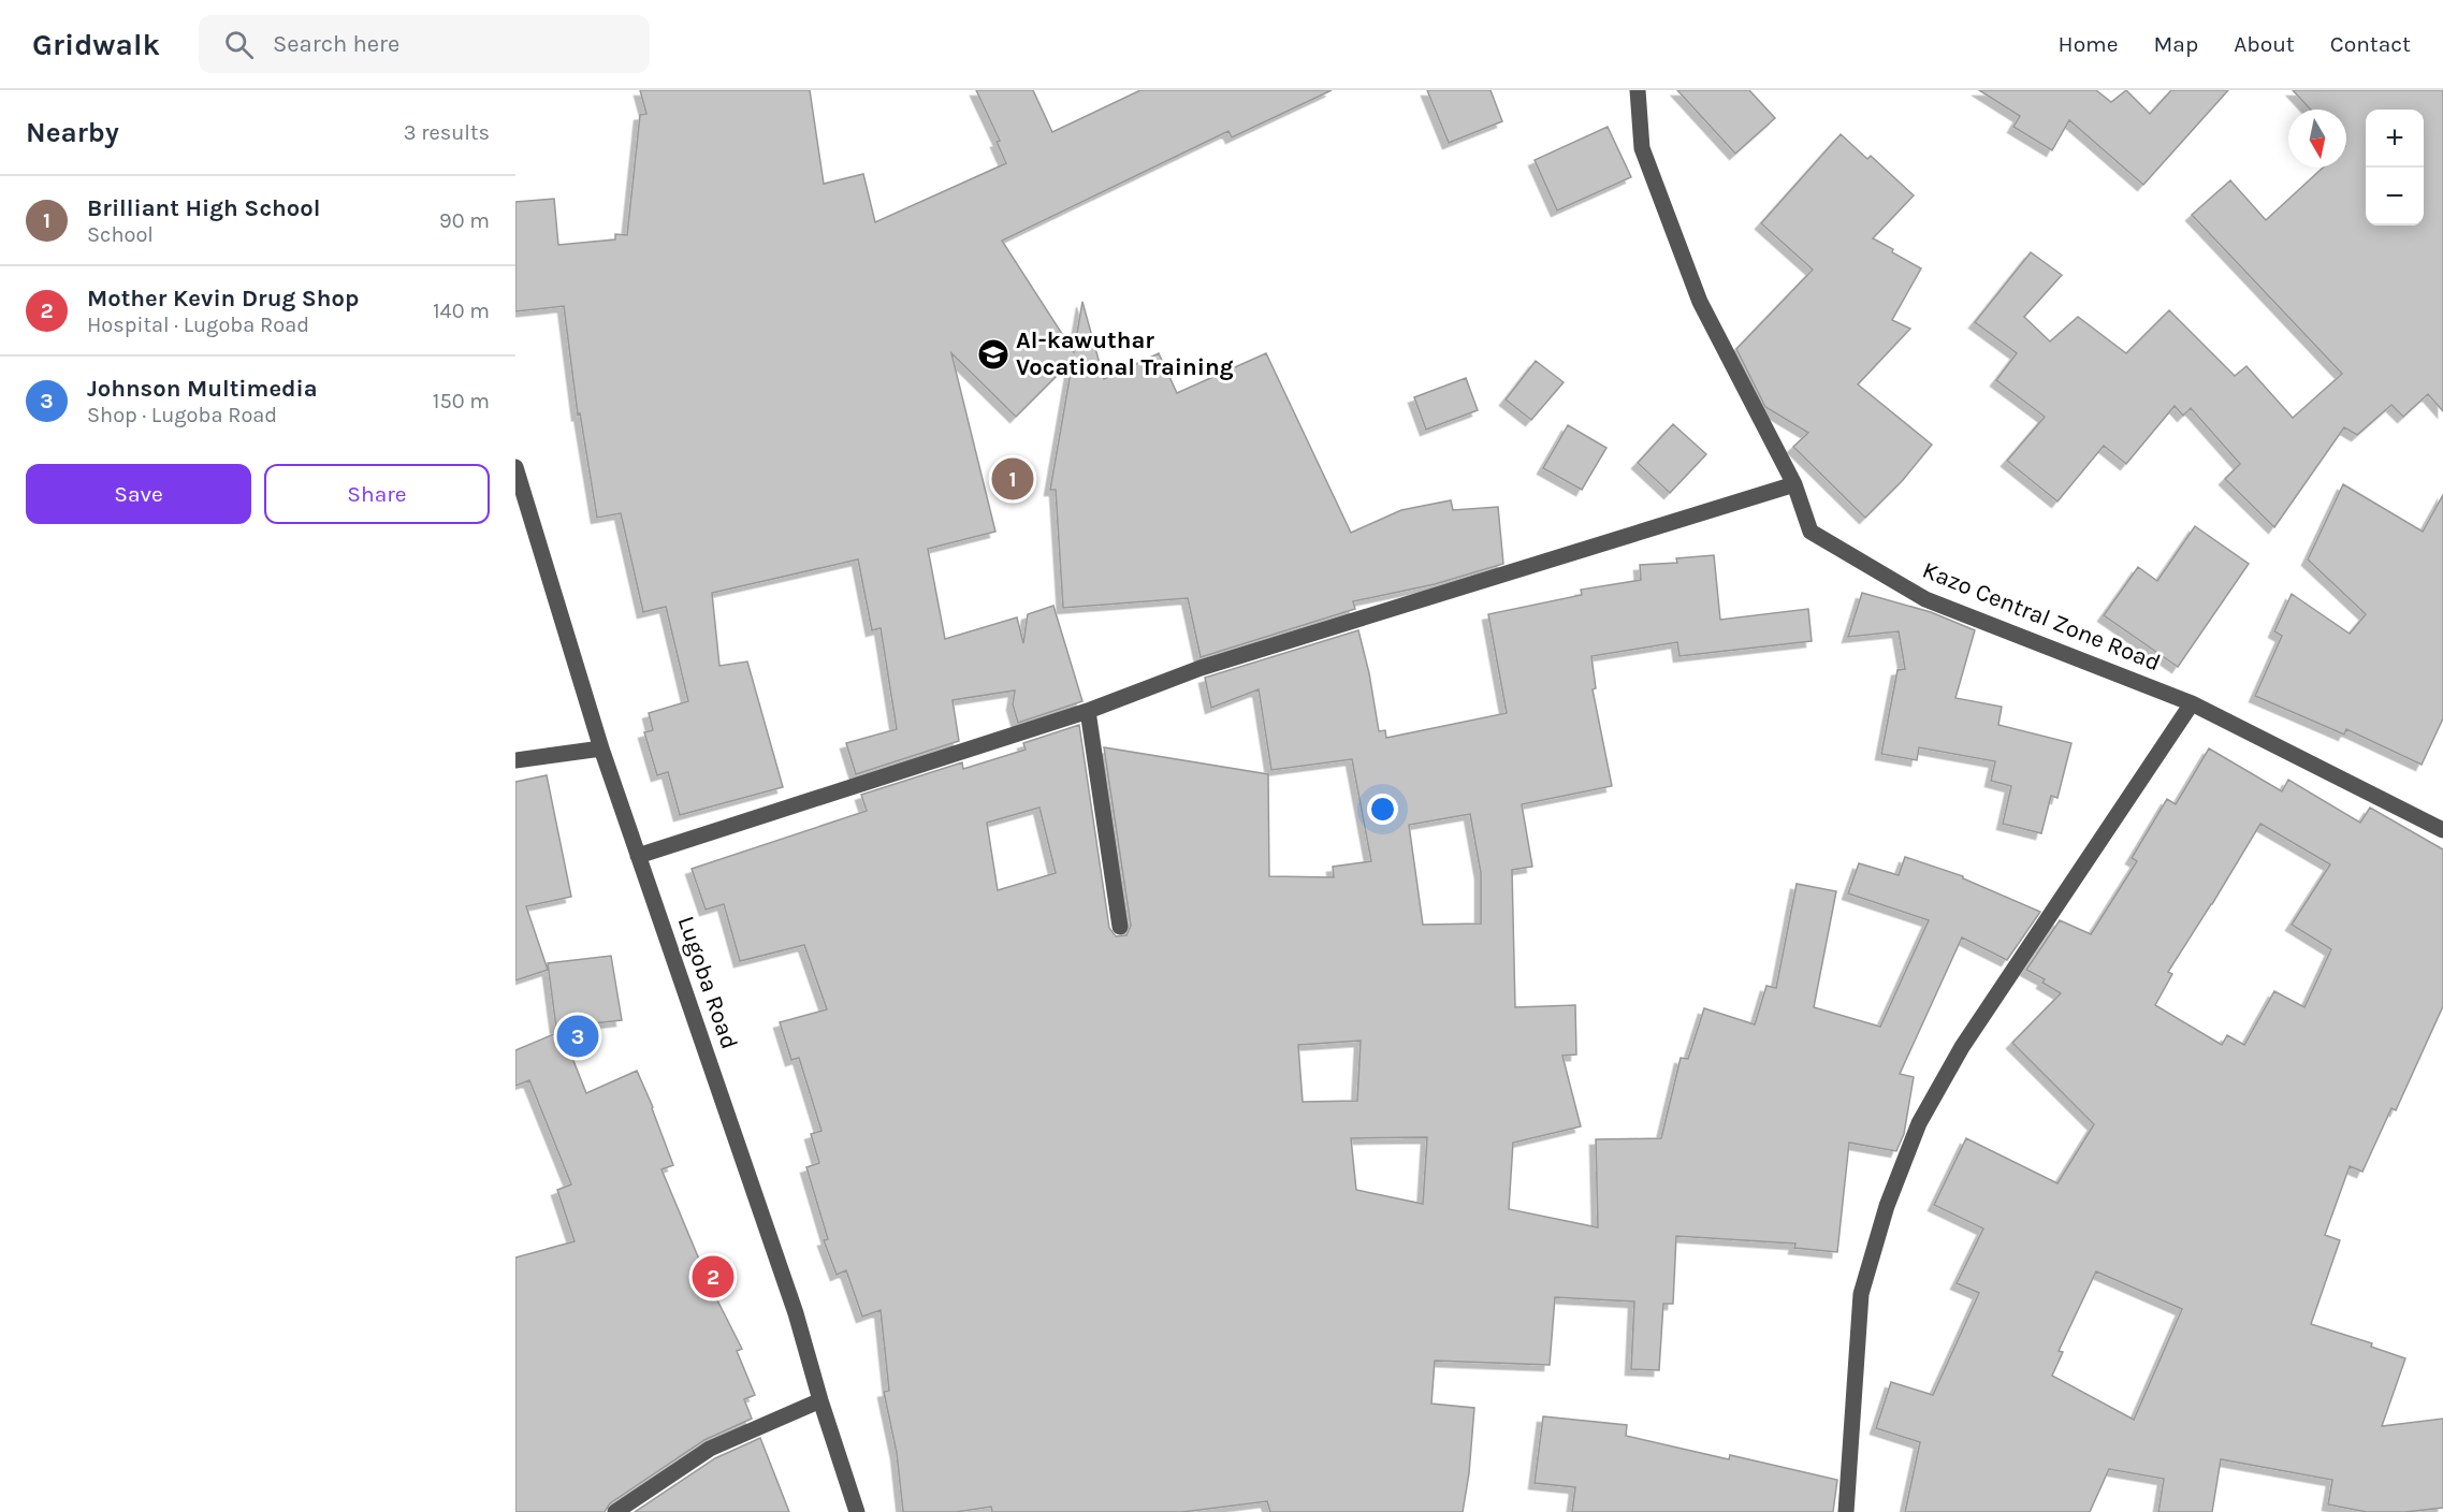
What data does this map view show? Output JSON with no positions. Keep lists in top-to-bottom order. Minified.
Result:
{"streets":{"street":["Kazo Central Zone Road","Lugoba Road"]},"places":{"school or university":["Al-kawuthar Vocational Training"]},"north":"bottom","page":{"header":"Gridwalk","search":"Search here","nav":["Home","Map","About","Contact"],"heading":["Nearby","3 results"],"map_buttons":["+","−"],"list":[{"mark":"1","name":"Brilliant High School","note":"School","value":"90 m"},{"mark":"2","name":"Mother Kevin Drug Shop","note":"Hospital · Lugoba Road","value":"140 m"},{"mark":"3","name":"Johnson Multimedia","note":"Shop · Lugoba Road","value":"150 m"}],"buttons":["Save","Share"],"pins":["1","3","2"]}}
